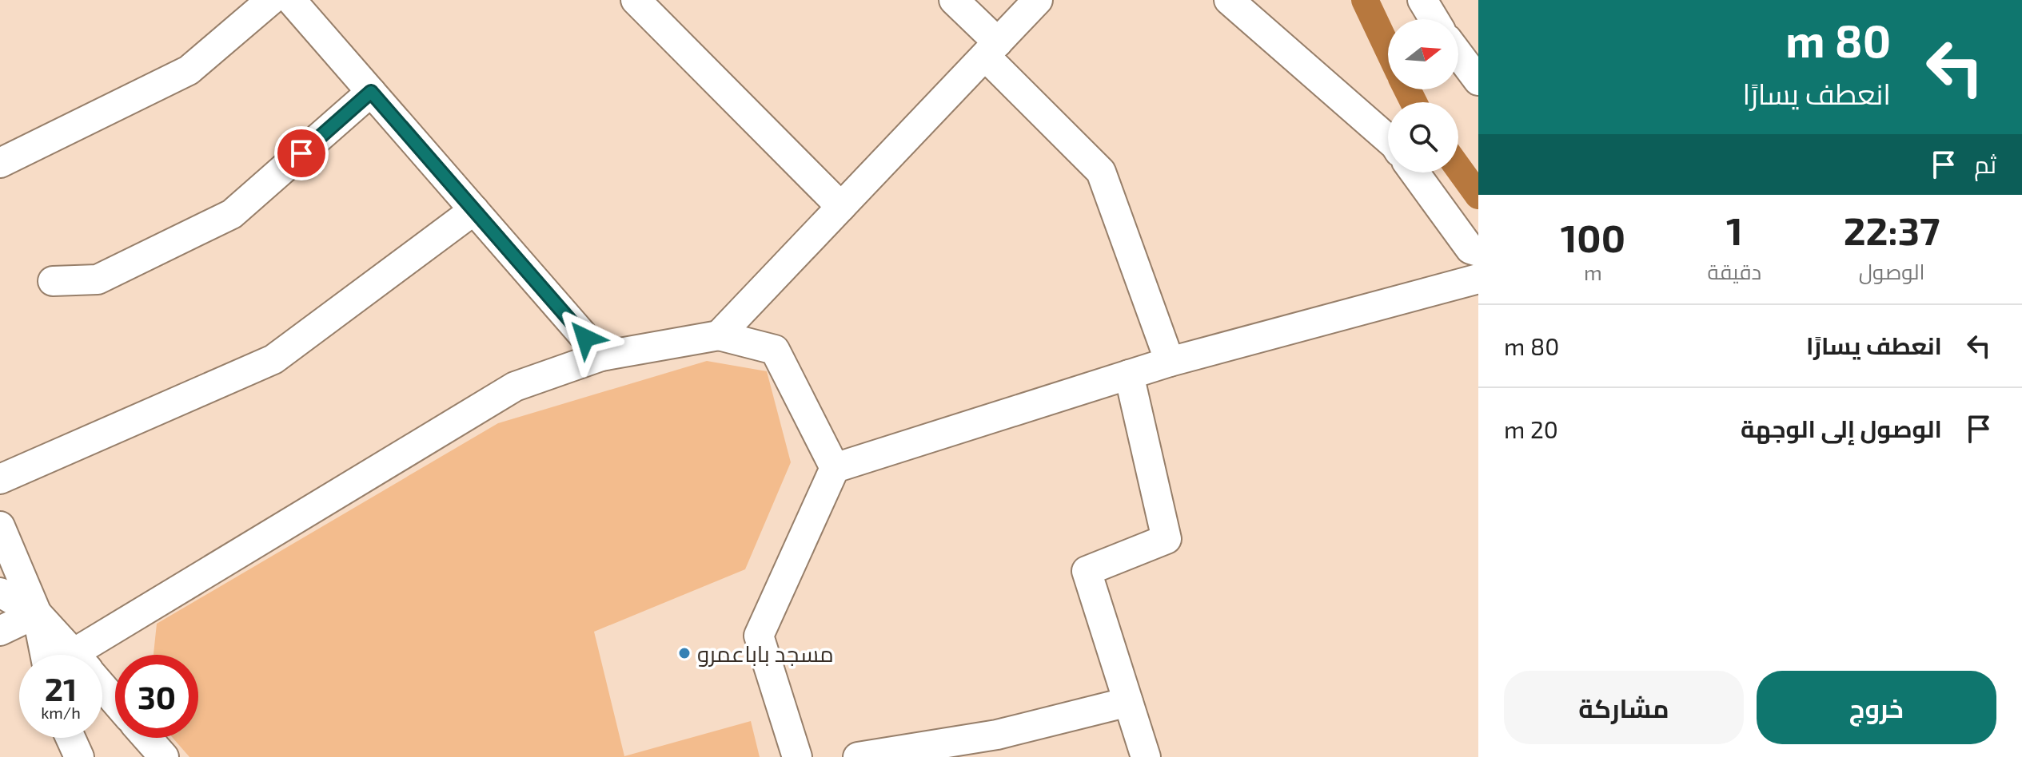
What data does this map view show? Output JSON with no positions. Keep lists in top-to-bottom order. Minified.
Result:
{"places":["مسجد باباعمرو"],"north":"right","page":{"turn":["80 m","انعطف يسارًا"],"then":"ثم","eta":["22:37","الوصول","1","دقيقة","100","m"],"list":[{"name":"انعطف يسارًا","value":"80 m"},{"name":"الوصول إلى الوجهة","value":"20 m"}],"speed":"21 km/h","limit":"30","buttons":["خروج","مشاركة"]}}
